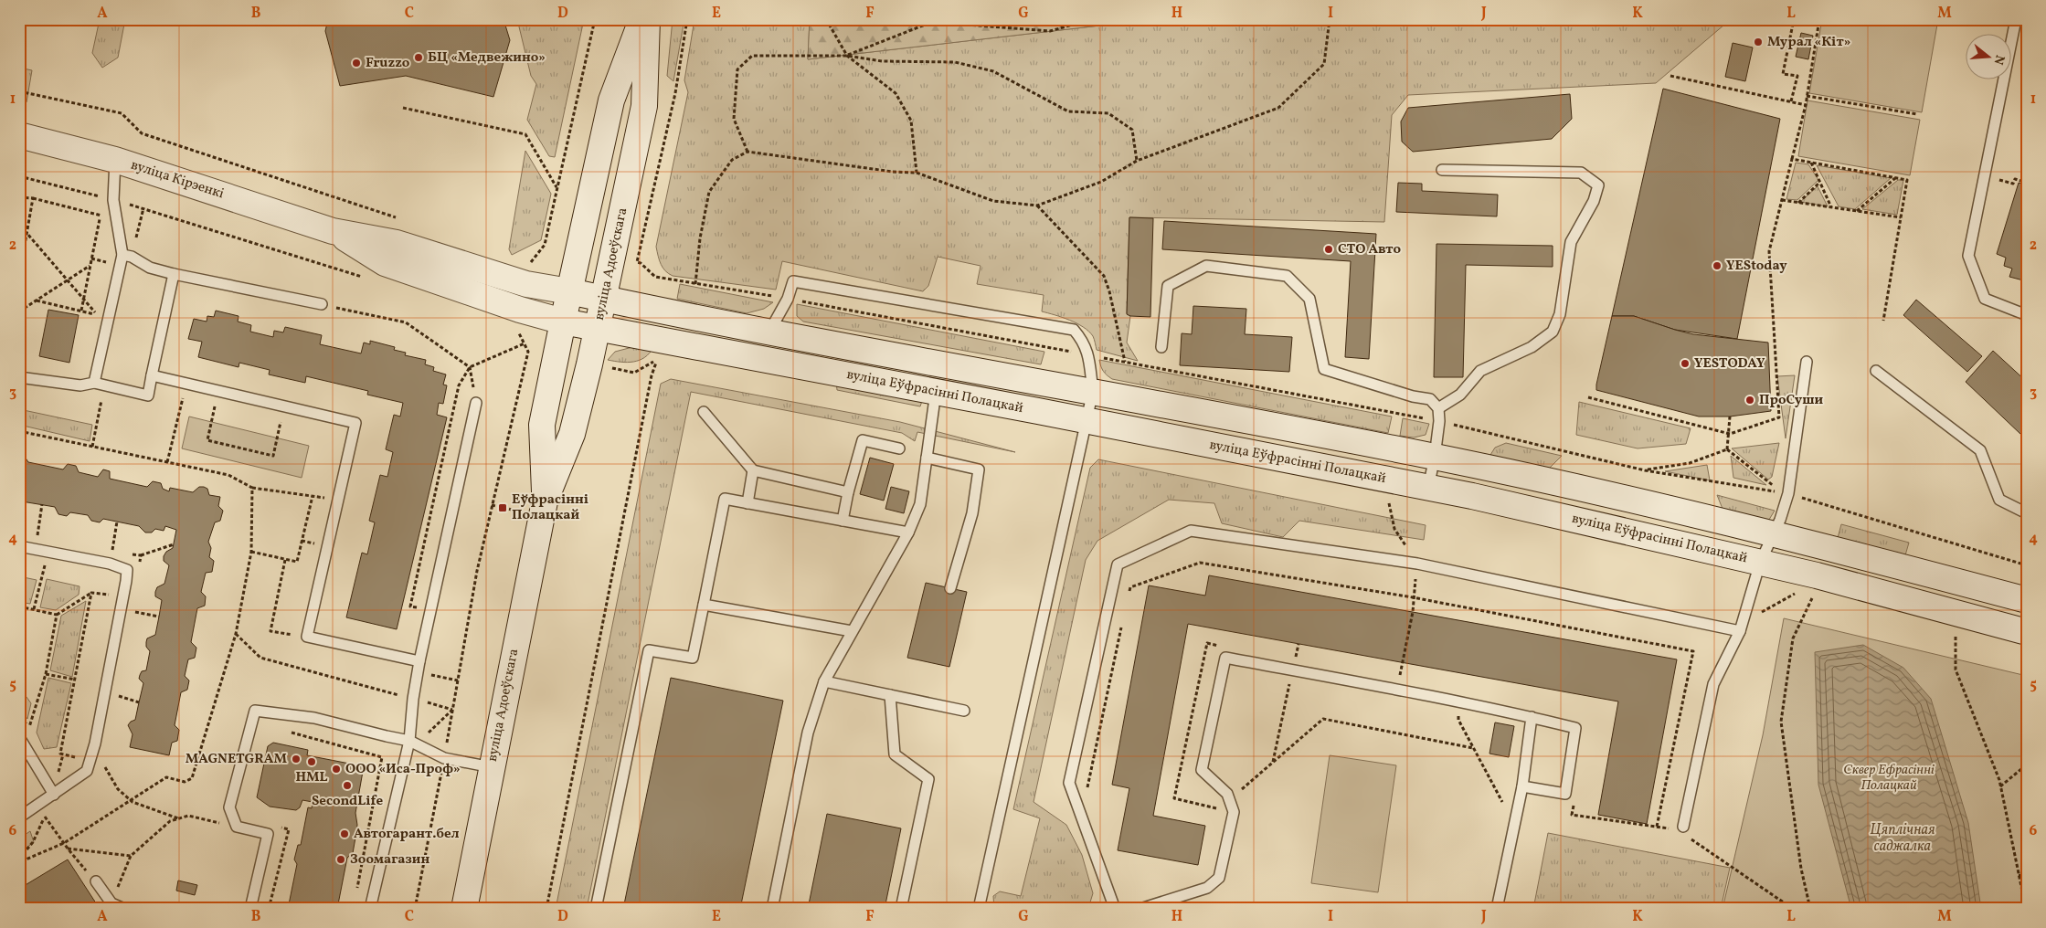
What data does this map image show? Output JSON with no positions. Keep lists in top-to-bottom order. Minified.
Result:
{"streets":{"main road":["вуліца Кірэенкі","вуліца Адоеўскага","вуліца Еўфрасінні Полацкай"]},"crossings":[["вуліца Кірэенкі","вуліца Адоеўскага"],["вуліца Кірэенкі","вуліца Еўфрасінні Полацкай"],["вуліца Адоеўскага","вуліца Еўфрасінні Полацкай"]],"water":["Цяплічная саджалка"],"parks":["Сквер Ефрасінні Полацкай"],"places":{"other":["Мурал «Кіт»","БЦ «Медвежино»","Fruzzo","СТО Авто","YEStoday","YESTODAY","ПроСуши","MAGNETGRAM","HML","ООО «Иса-Проф»","SecondLife","Автогарант.бел","Зоомагазин"],"transit":["Еўфрасінні Полацкай"]},"north":"right","grid":{"columns":["A","B","C","D","E","F","G","H","I","J","K","L","M"],"rows":["1","2","3","4","5","6"]}}
